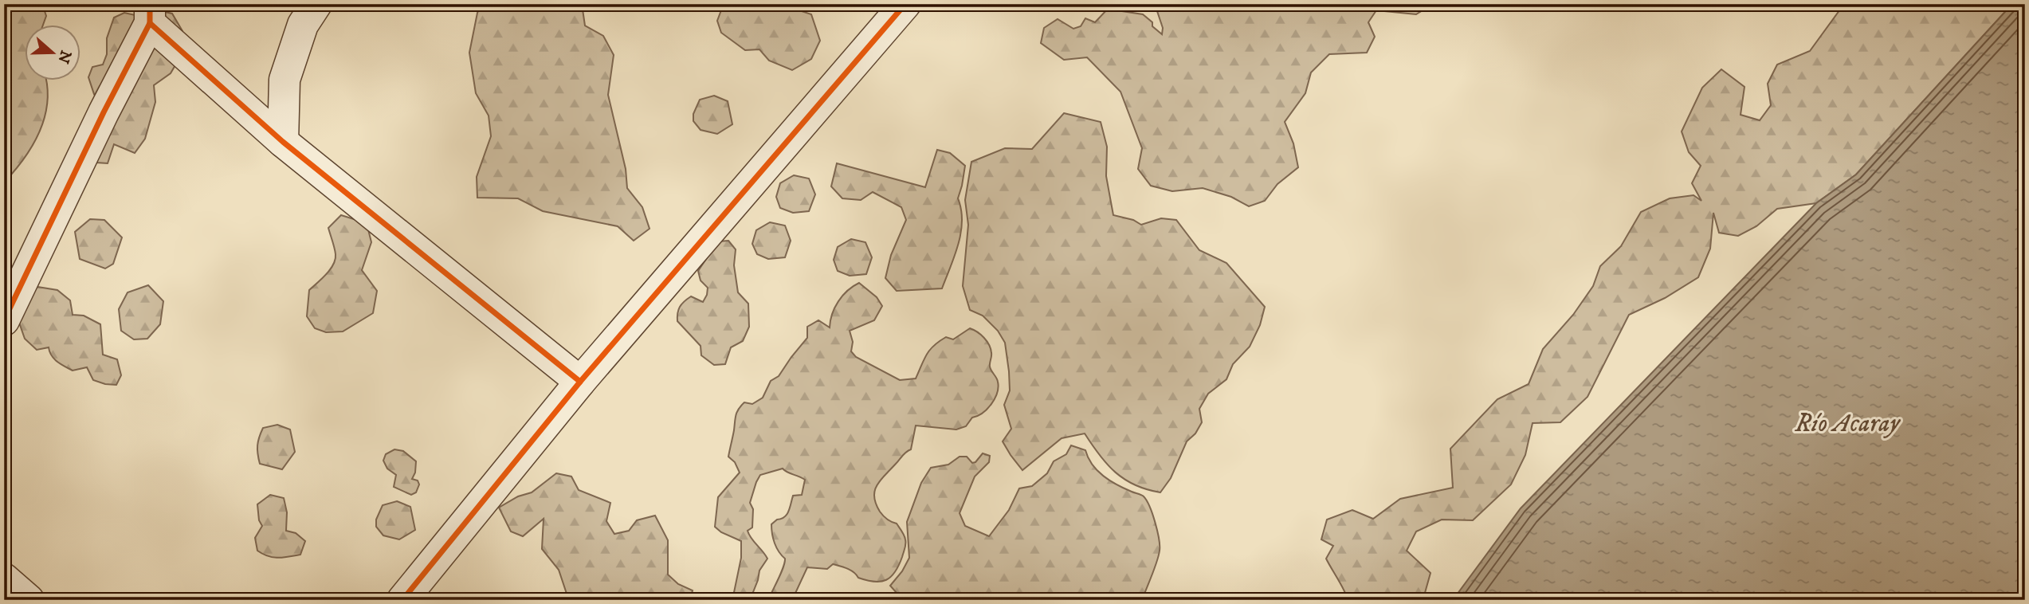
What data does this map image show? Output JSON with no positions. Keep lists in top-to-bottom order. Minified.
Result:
{"water":["Río Acaray"],"north":"right"}
